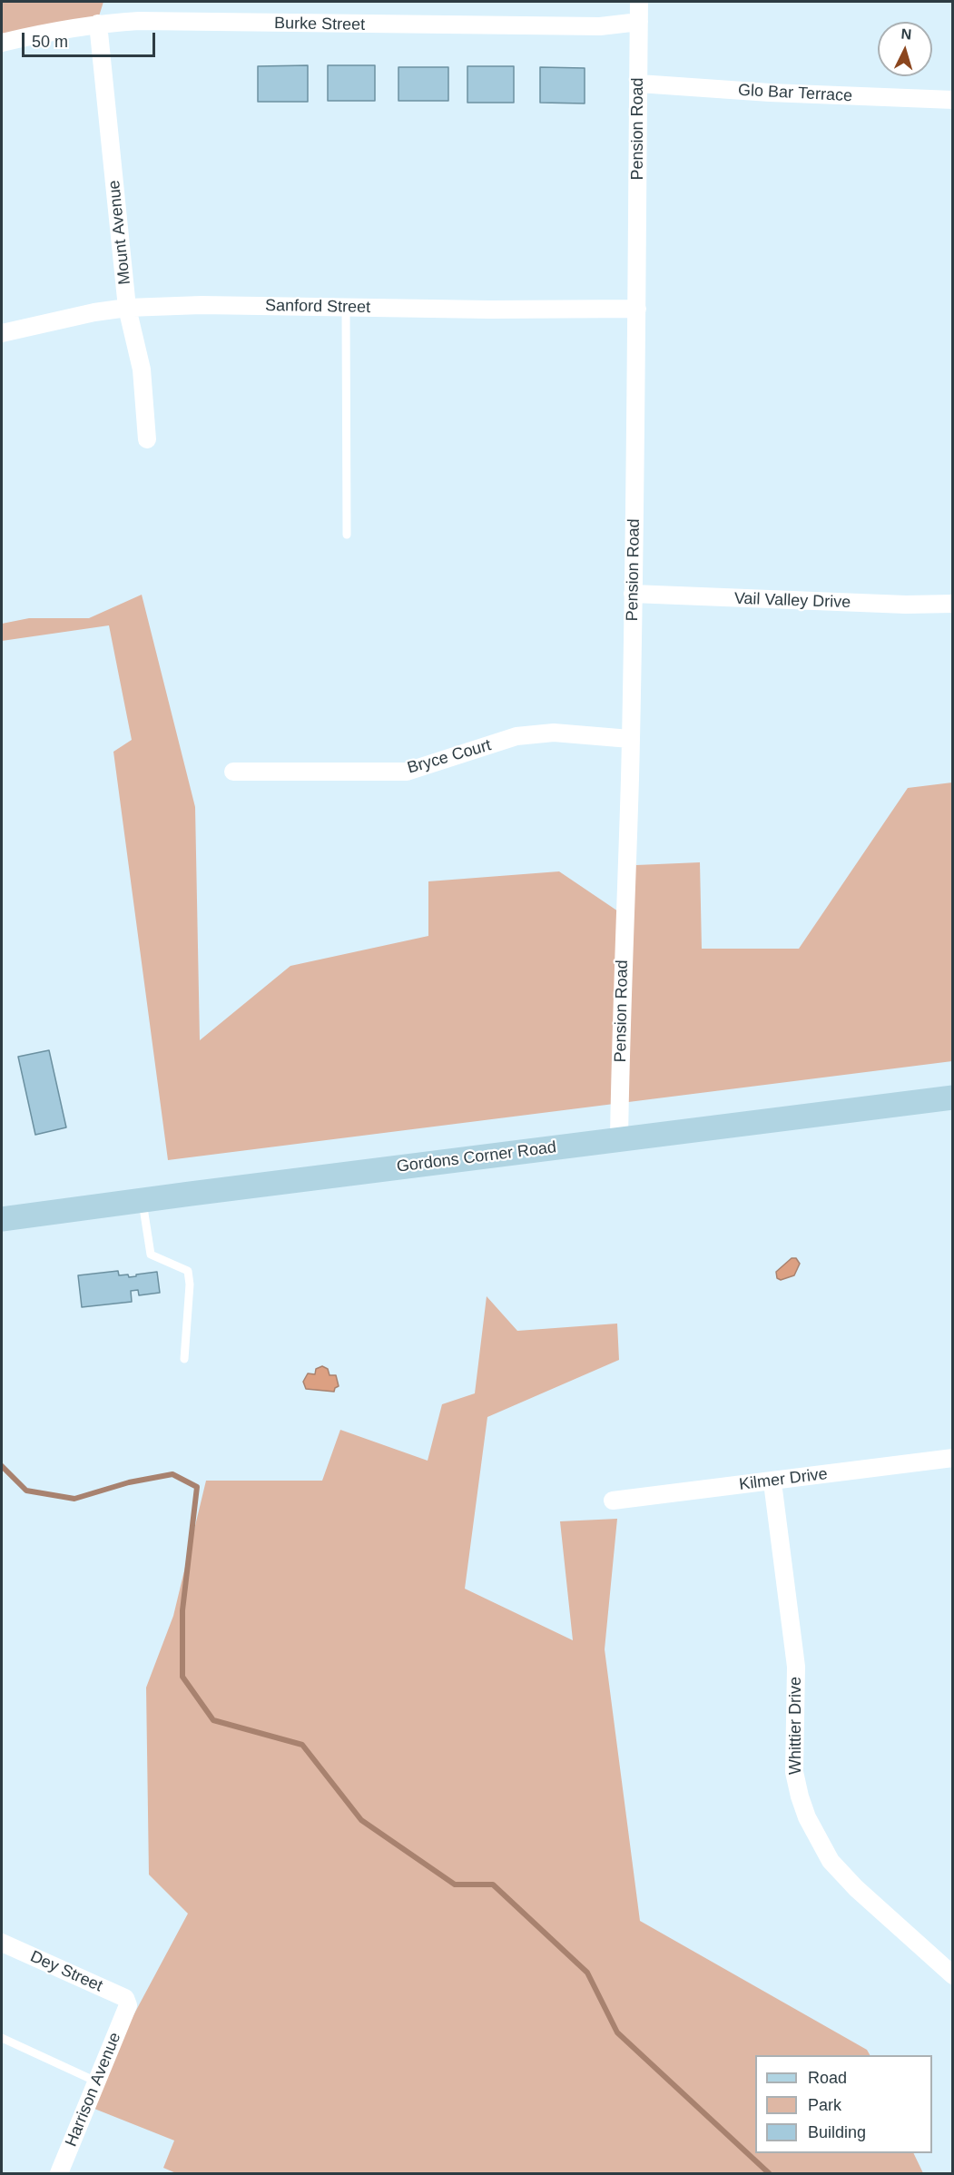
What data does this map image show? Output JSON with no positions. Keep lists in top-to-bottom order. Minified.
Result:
{"streets":{"street":["Burke Street","Glo Bar Terrace","Pension Road","Mount Avenue","Sanford Street","Vail Valley Drive","Bryce Court","Gordons Corner Road","Kilmer Drive","Whittier Drive","Dey Street","Harrison Avenue"]},"crossings":[["Burke Street","Pension Road"],["Burke Street","Mount Avenue"],["Glo Bar Terrace","Pension Road"],["Pension Road","Sanford Street"],["Pension Road","Vail Valley Drive"],["Pension Road","Bryce Court"],["Pension Road","Gordons Corner Road"],["Mount Avenue","Sanford Street"],["Kilmer Drive","Whittier Drive"],["Dey Street","Harrison Avenue"]],"legend":["Road","Park","Building"],"scale_bar":"50 m","north":"top"}
